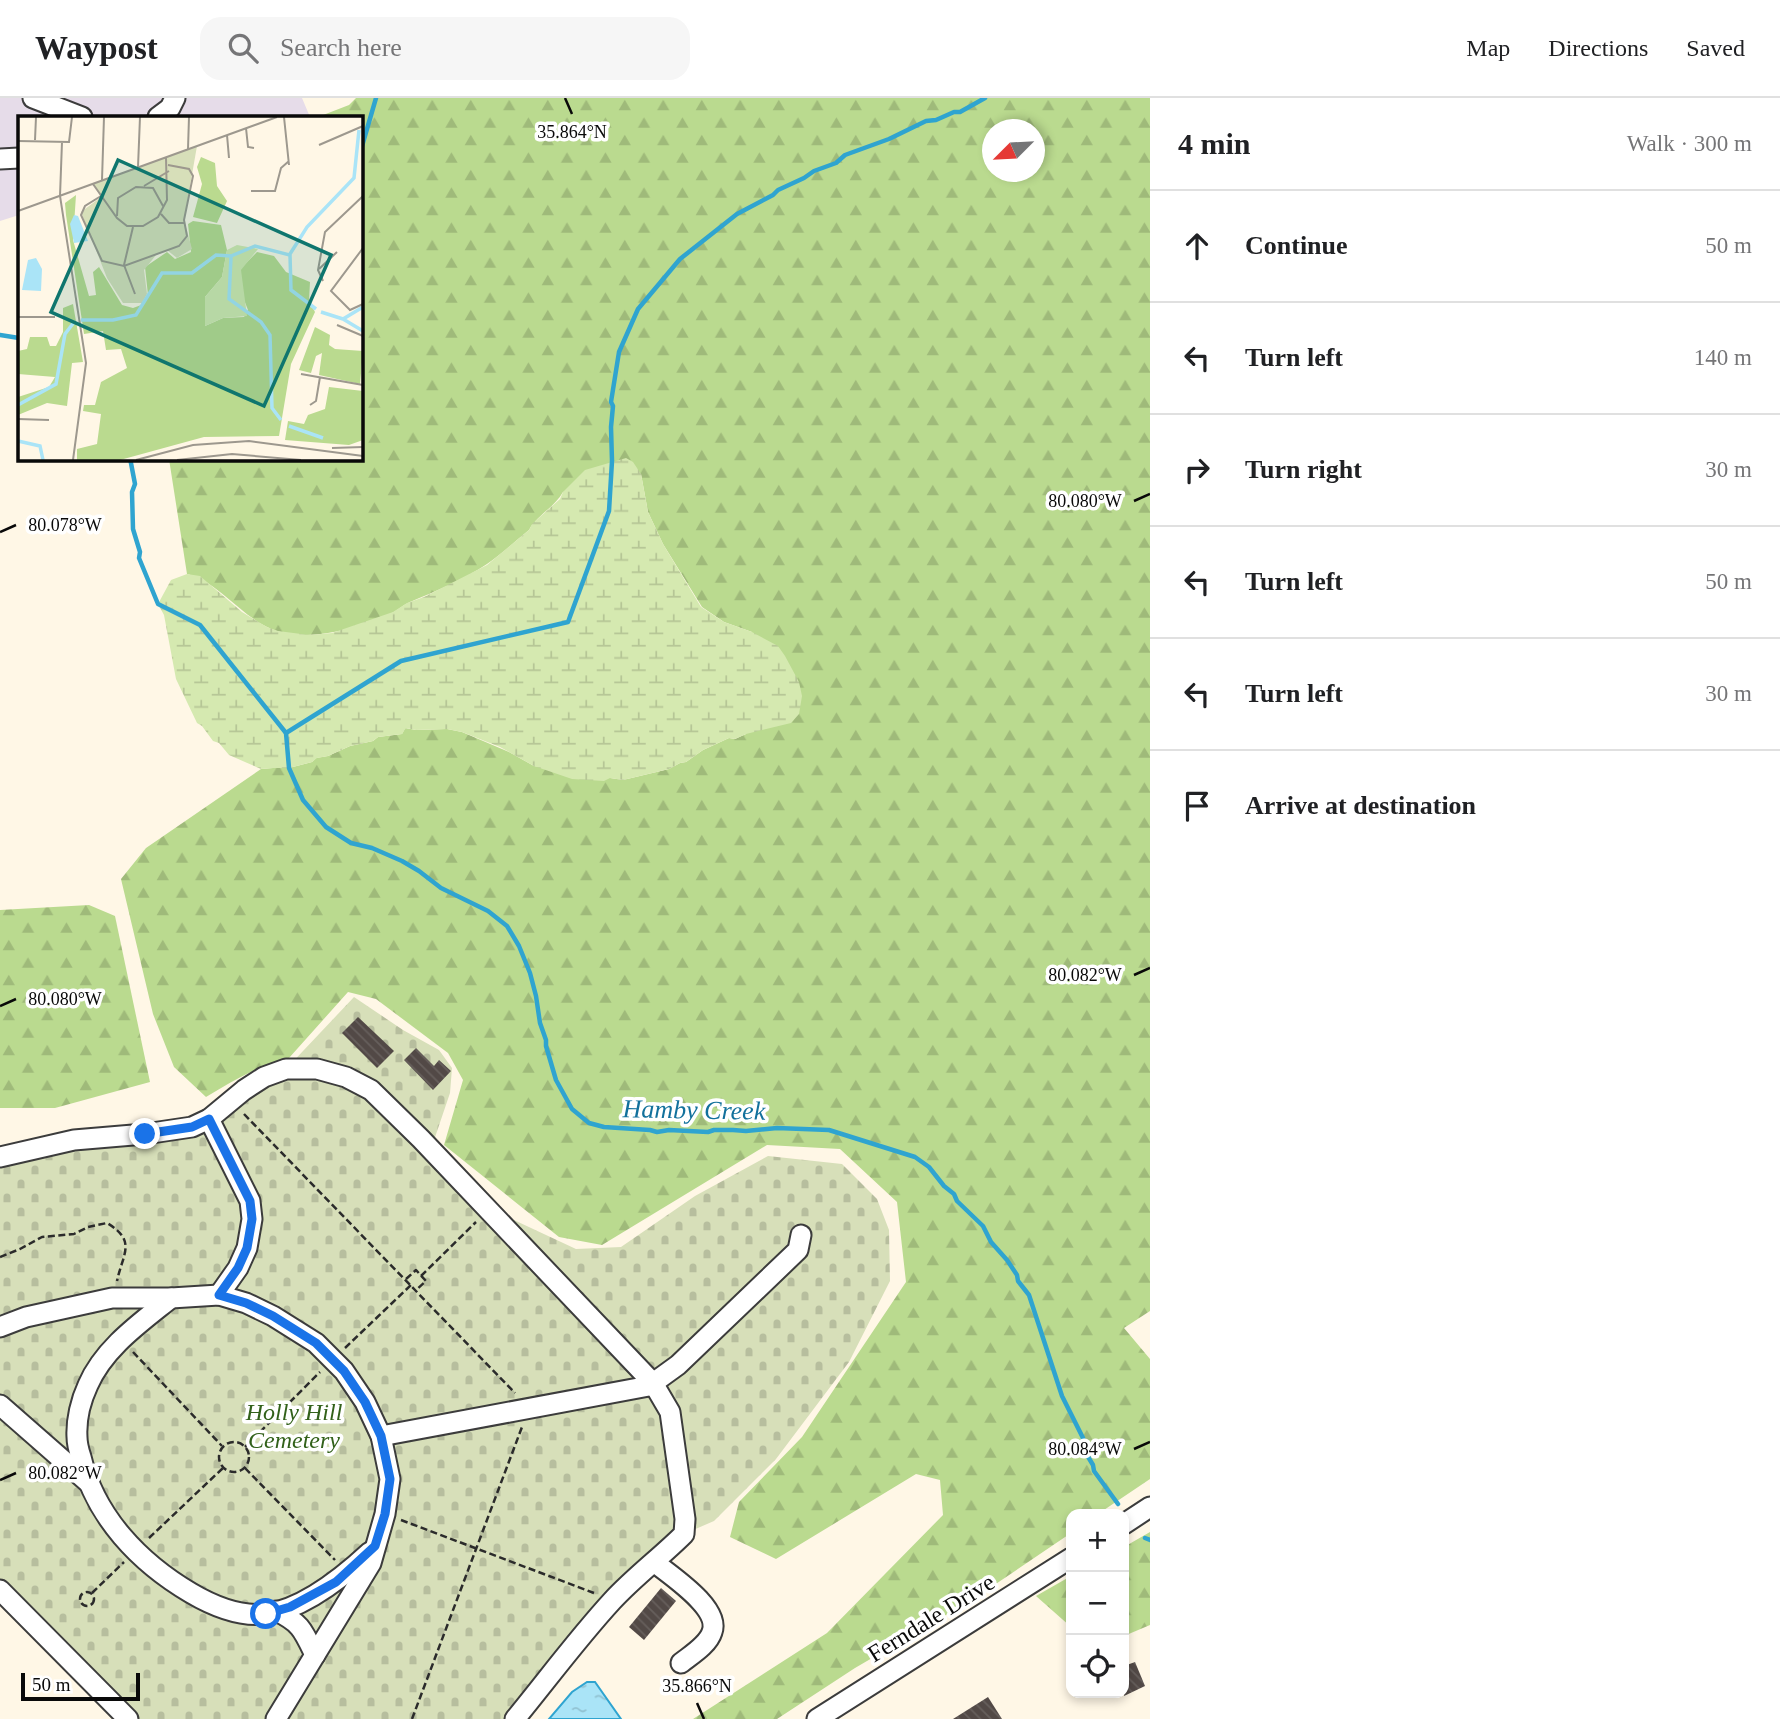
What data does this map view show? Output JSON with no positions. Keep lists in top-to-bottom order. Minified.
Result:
{"streets":{"street":["Ferndale Drive"]},"water":["Hamby Creek"],"parks":["Holly Hill Cemetery"],"scale_bar":"50 m","north":"bottom left","page":{"header":"Waypost","search":"Search here","nav":["Map","Directions","Saved"],"heading":["4 min","Walk · 300 m"],"list":[["Continue","50 m"],["Turn left","140 m"],["Turn right","30 m"],["Turn left","50 m"],["Turn left","30 m"],"Arrive at destination"],"map_buttons":["+","−"],"scale":"50 m"},"coordinates":["35.864°N","80.080°W","80.078°W","80.082°W","80.084°W","35.866°N"]}
